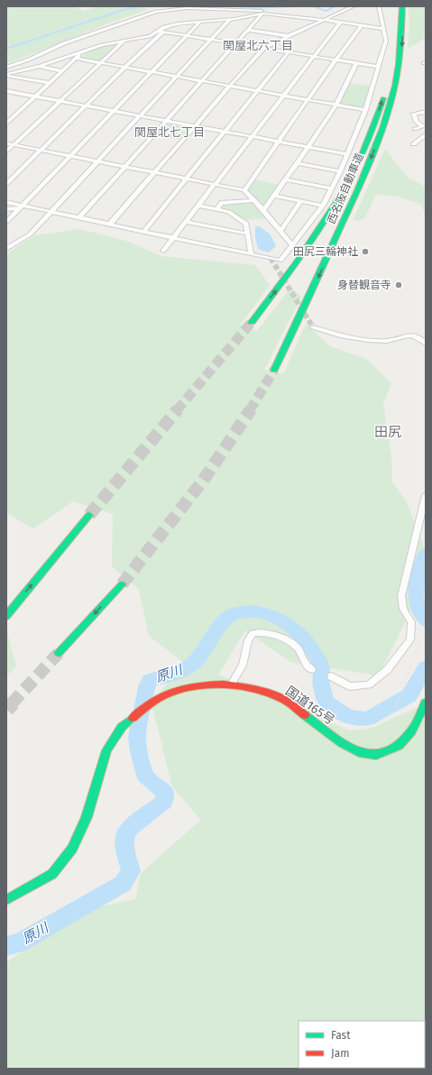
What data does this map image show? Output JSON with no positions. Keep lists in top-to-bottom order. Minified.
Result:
{"streets":{"highway":["西名阪自動車道","国道165号"]},"districts":["関屋北六丁目","関屋北七丁目","田尻"],"water":["原川"],"places":["田尻三輪神社","身替観音寺"],"legend":["Fast","Jam"]}
